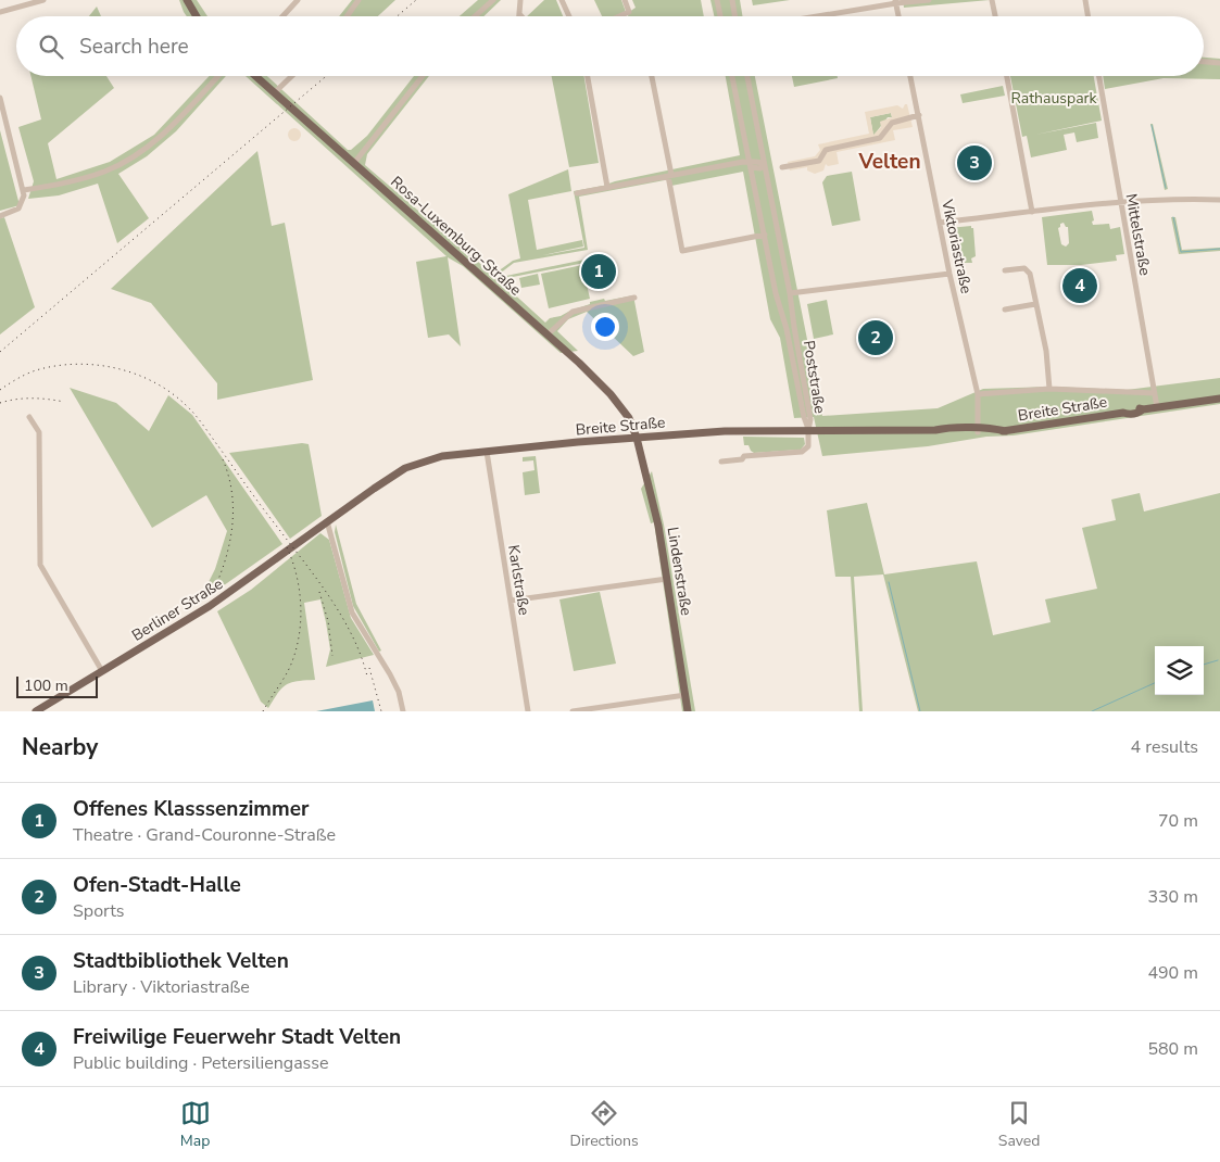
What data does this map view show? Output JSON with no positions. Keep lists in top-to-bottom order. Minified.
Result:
{"streets":{"main road":["Rosa-Luxemburg-Straße","Breite Straße","Lindenstraße","Berliner Straße"],"street":["Mittelstraße","Viktoriastraße","Poststraße","Karlstraße"]},"crossings":[["Mittelstraße","Breite Straße"],["Rosa-Luxemburg-Straße","Breite Straße"],["Rosa-Luxemburg-Straße","Lindenstraße"],["Viktoriastraße","Breite Straße"],["Poststraße","Breite Straße"],["Breite Straße","Lindenstraße"],["Breite Straße","Karlstraße"],["Breite Straße","Berliner Straße"]],"districts":["Velten"],"parks":["Rathauspark"],"scale_bar":"100 m","page":{"search":"Search here","pins":["3","1","4","2"],"scale":"100 m","heading":["Nearby","4 results"],"list":[{"mark":"1","name":"Offenes Klasssenzimmer","note":"Theatre · Grand-Couronne-Straße","value":"70 m"},{"mark":"2","name":"Ofen-Stadt-Halle","note":"Sports","value":"330 m"},{"mark":"3","name":"Stadtbibliothek Velten","note":"Library · Viktoriastraße","value":"490 m"},{"mark":"4","name":"Freiwilige Feuerwehr Stadt Velten","note":"Public building · Petersiliengasse","value":"580 m"}],"nav":["Map","Directions","Saved"]}}
